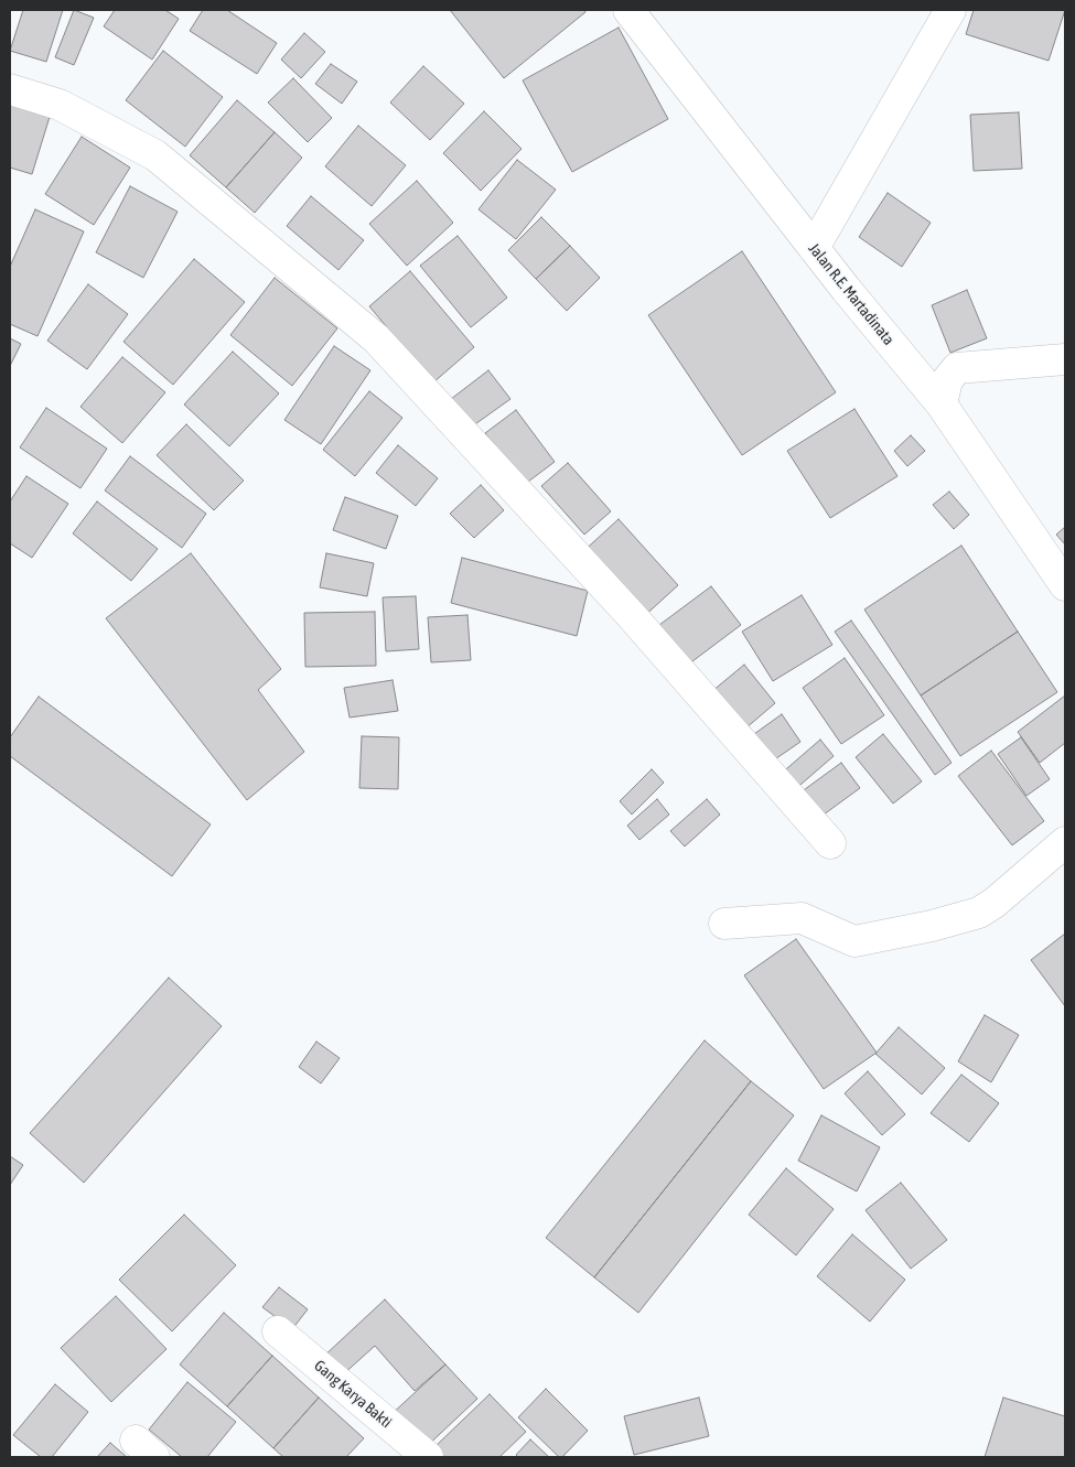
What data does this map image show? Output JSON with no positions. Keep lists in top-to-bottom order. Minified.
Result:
{"streets":{"street":["Jalan R.E. Martadinata","Gang Karya Bakti"]}}
